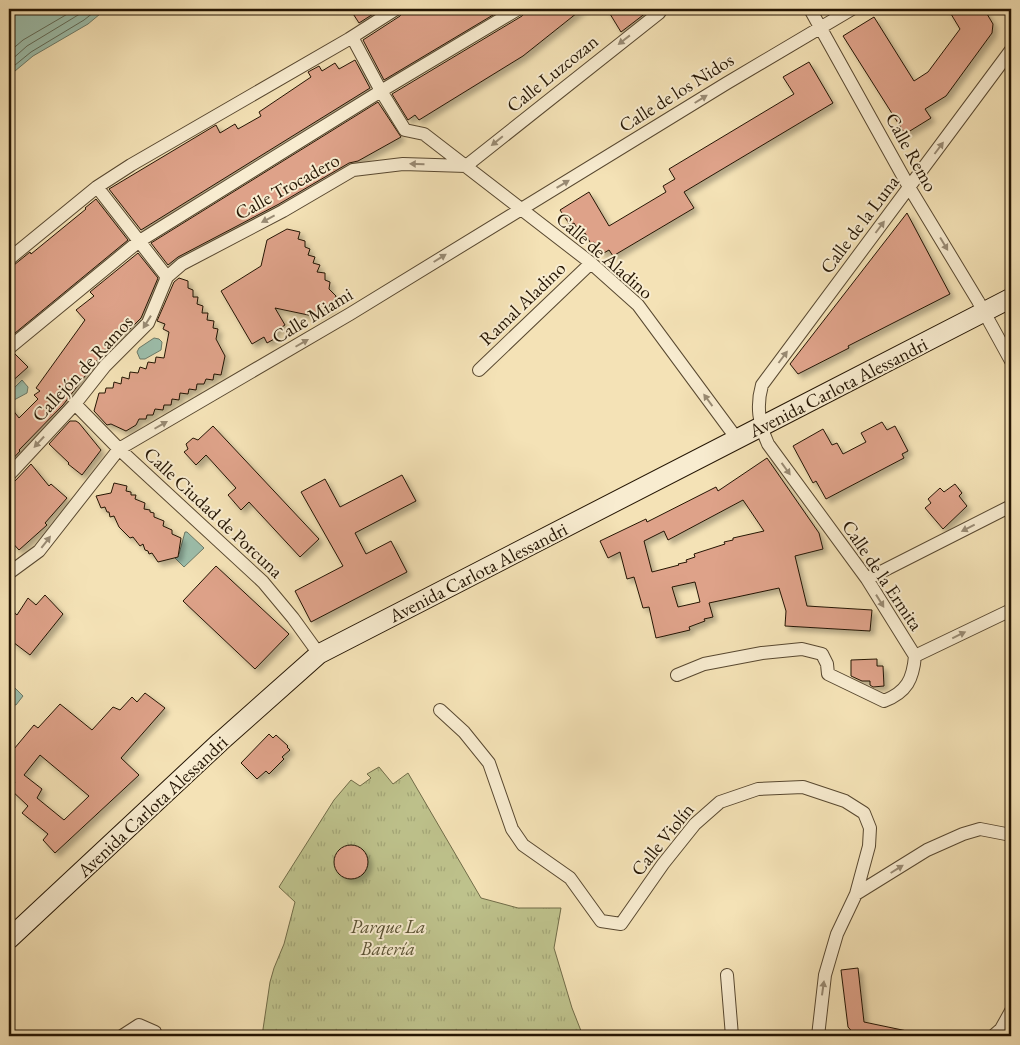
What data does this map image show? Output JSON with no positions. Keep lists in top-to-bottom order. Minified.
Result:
{"streets":{"main road":["Avenida Carlota Alessandri"],"street":["Calle Luzcozan","Calle de los Nidos","Calle Remo","Calle Trocadero","Calle de la Luna","Calle de Aladino","Ramal Aladino","Calle Miami","Callejón de Ramos","Calle Ciudad de Porcuna","Calle de la Ermita","Calle Violín"]},"crossings":[["Calle Luzcozan","Calle Trocadero"],["Calle Luzcozan","Calle de Aladino"],["Calle de los Nidos","Calle Remo"],["Calle de los Nidos","Calle de Aladino"],["Calle de los Nidos","Calle Miami"],["Calle Remo","Calle de la Luna"],["Calle Remo","Avenida Carlota Alessandri"],["Calle Trocadero","Calle de Aladino"],["Calle Trocadero","Callejón de Ramos"],["Calle de la Luna","Avenida Carlota Alessandri"],["Calle de la Luna","Calle de la Ermita"],["Calle de Aladino","Ramal Aladino"],["Calle de Aladino","Calle Miami"],["Calle de Aladino","Avenida Carlota Alessandri"],["Calle Miami","Calle Ciudad de Porcuna"],["Callejón de Ramos","Calle Ciudad de Porcuna"],["Avenida Carlota Alessandri","Calle Ciudad de Porcuna"],["Avenida Carlota Alessandri","Calle de la Ermita"]],"one_way":["Calle de los Nidos","Calle Remo","Calle de la Luna","Calle de Aladino","Calle Miami","Calle de la Ermita"],"parks":["Parque La Batería"]}
